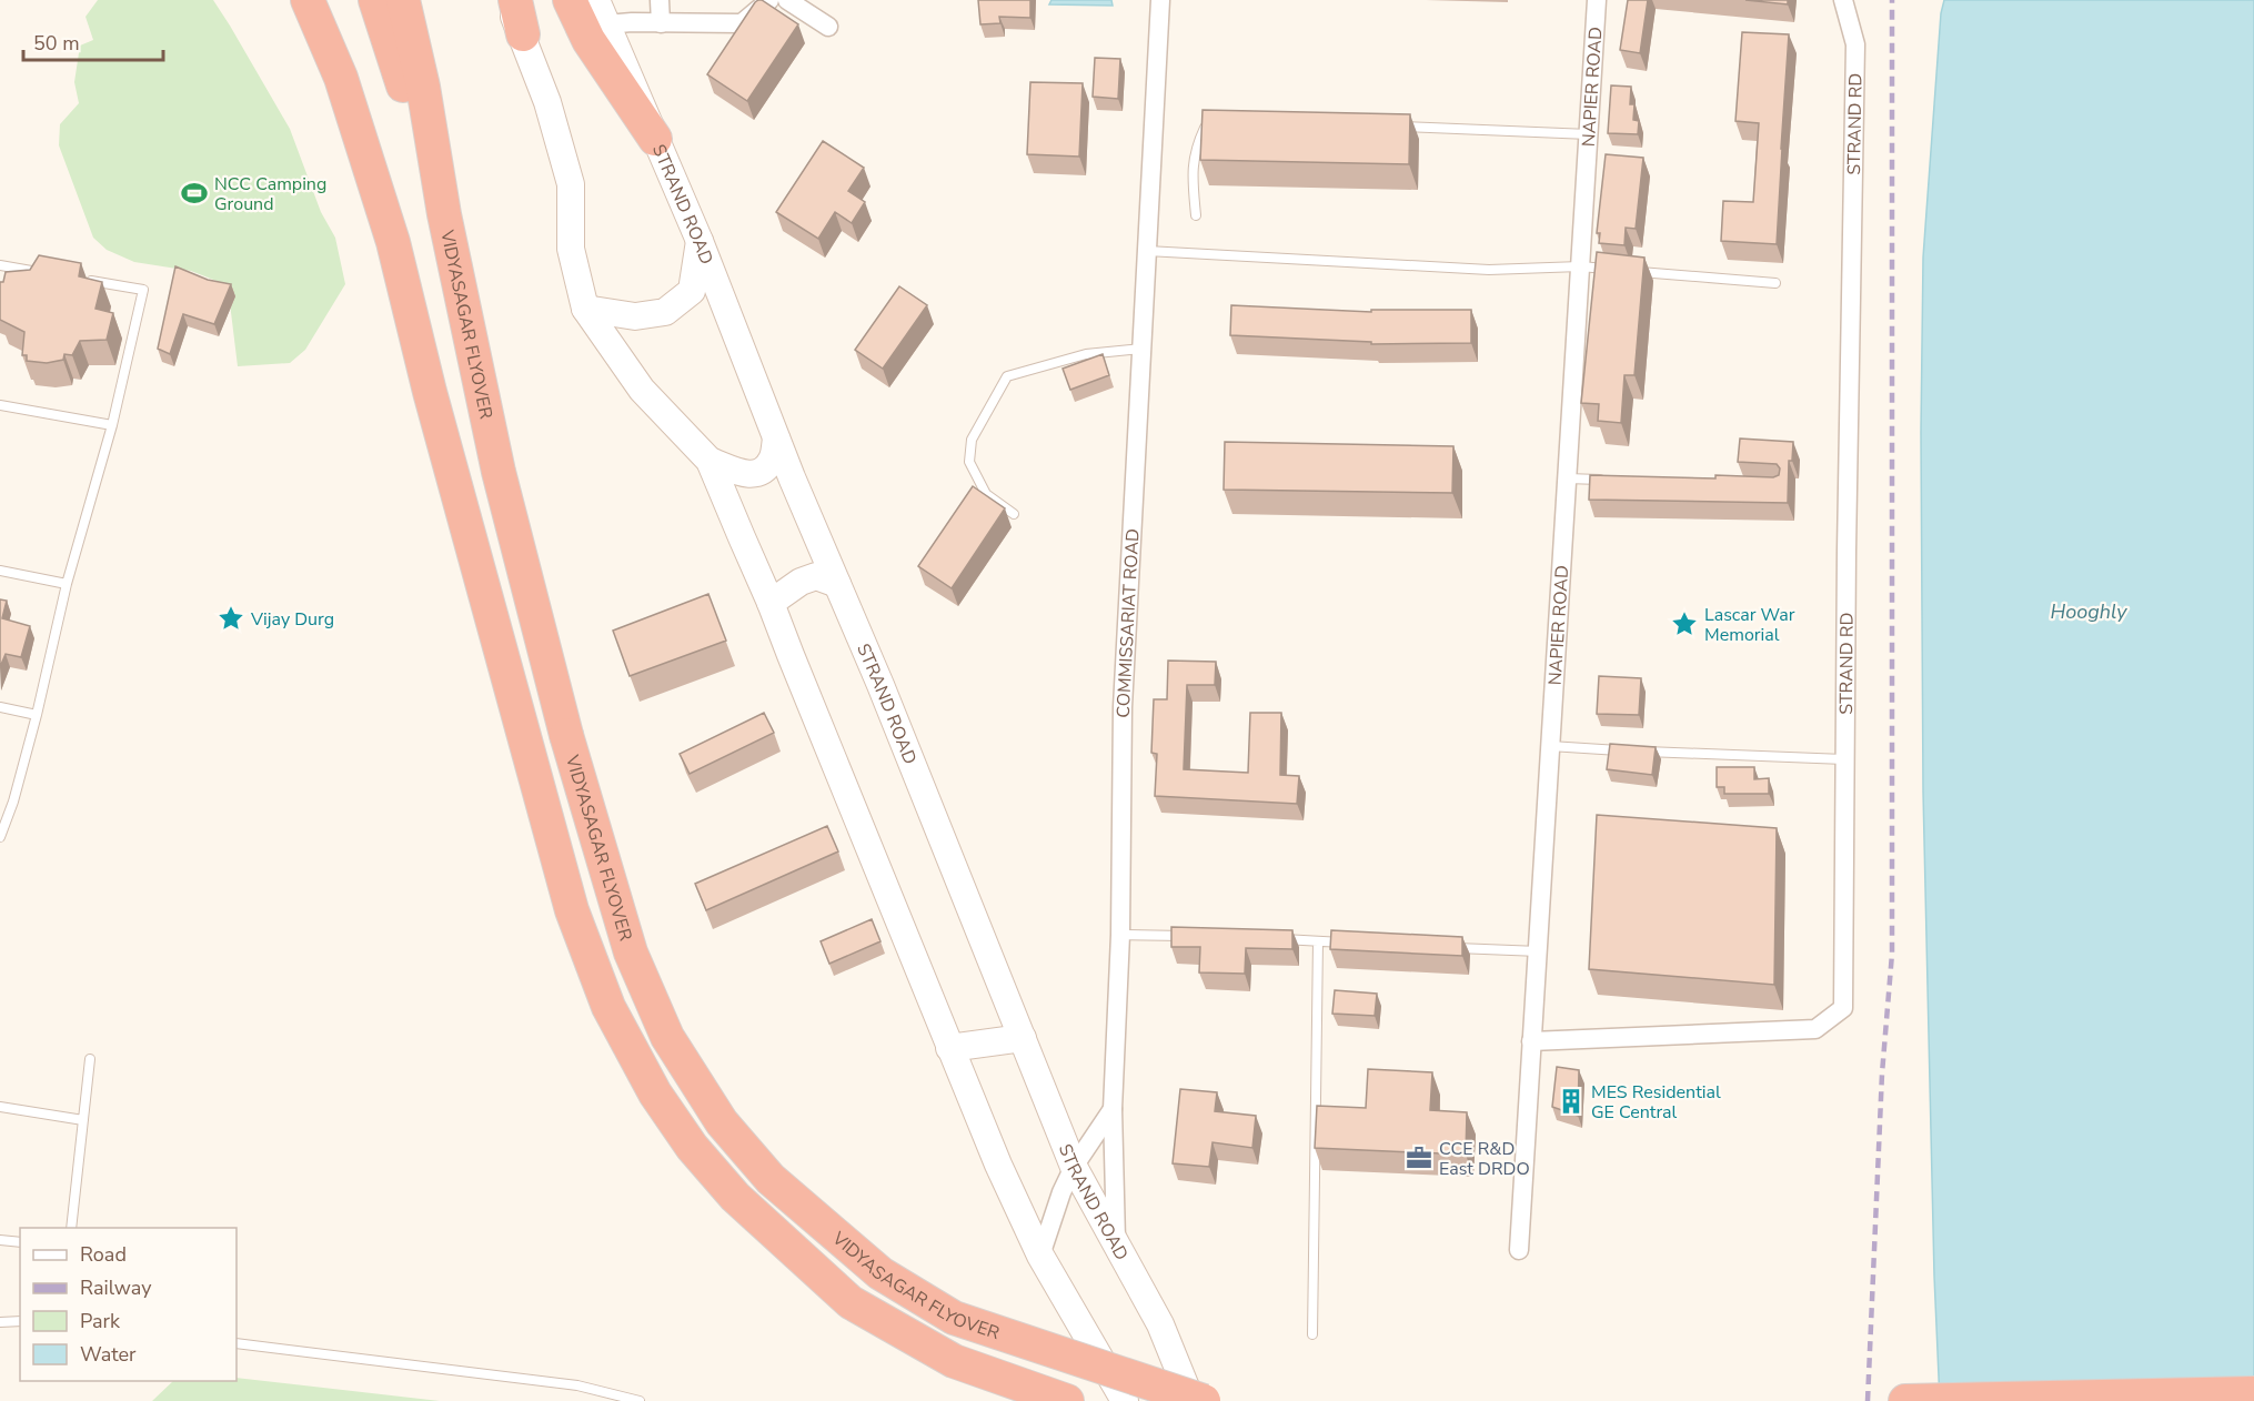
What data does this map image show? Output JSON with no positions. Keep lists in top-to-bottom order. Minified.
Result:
{"streets":{"highway":["VIDYASAGAR FLYOVER"],"main road":["STRAND ROAD"],"street":["NAPIER ROAD","STRAND RD","COMMISSARIAT ROAD"]},"crossings":[["NAPIER ROAD","STRAND RD"],["STRAND ROAD","COMMISSARIAT ROAD"]],"water":["Hooghly"],"places":{"sports":["NCC Camping Ground"],"place":["Vijay Durg","Lascar War Memorial"],"building":["MES Residential GE Central"],"office":["CCE R&D East DRDO"]},"legend":["Road","Railway","Park","Water"],"scale_bar":"50 m"}
